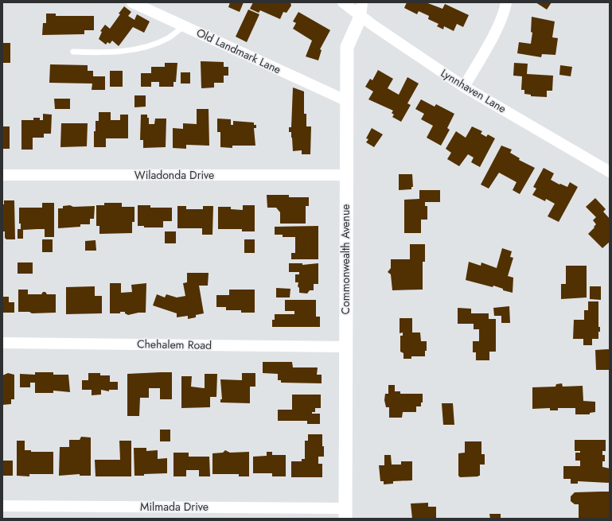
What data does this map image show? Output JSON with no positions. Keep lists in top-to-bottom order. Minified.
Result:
{"streets":{"street":["Old Landmark Lane","Lynnhaven Lane","Wiladonda Drive","Commonwealth Avenue","Chehalem Road","Milmada Drive"]},"crossings":[["Old Landmark Lane","Commonwealth Avenue"],["Lynnhaven Lane","Commonwealth Avenue"],["Wiladonda Drive","Commonwealth Avenue"],["Commonwealth Avenue","Chehalem Road"],["Commonwealth Avenue","Milmada Drive"]]}
